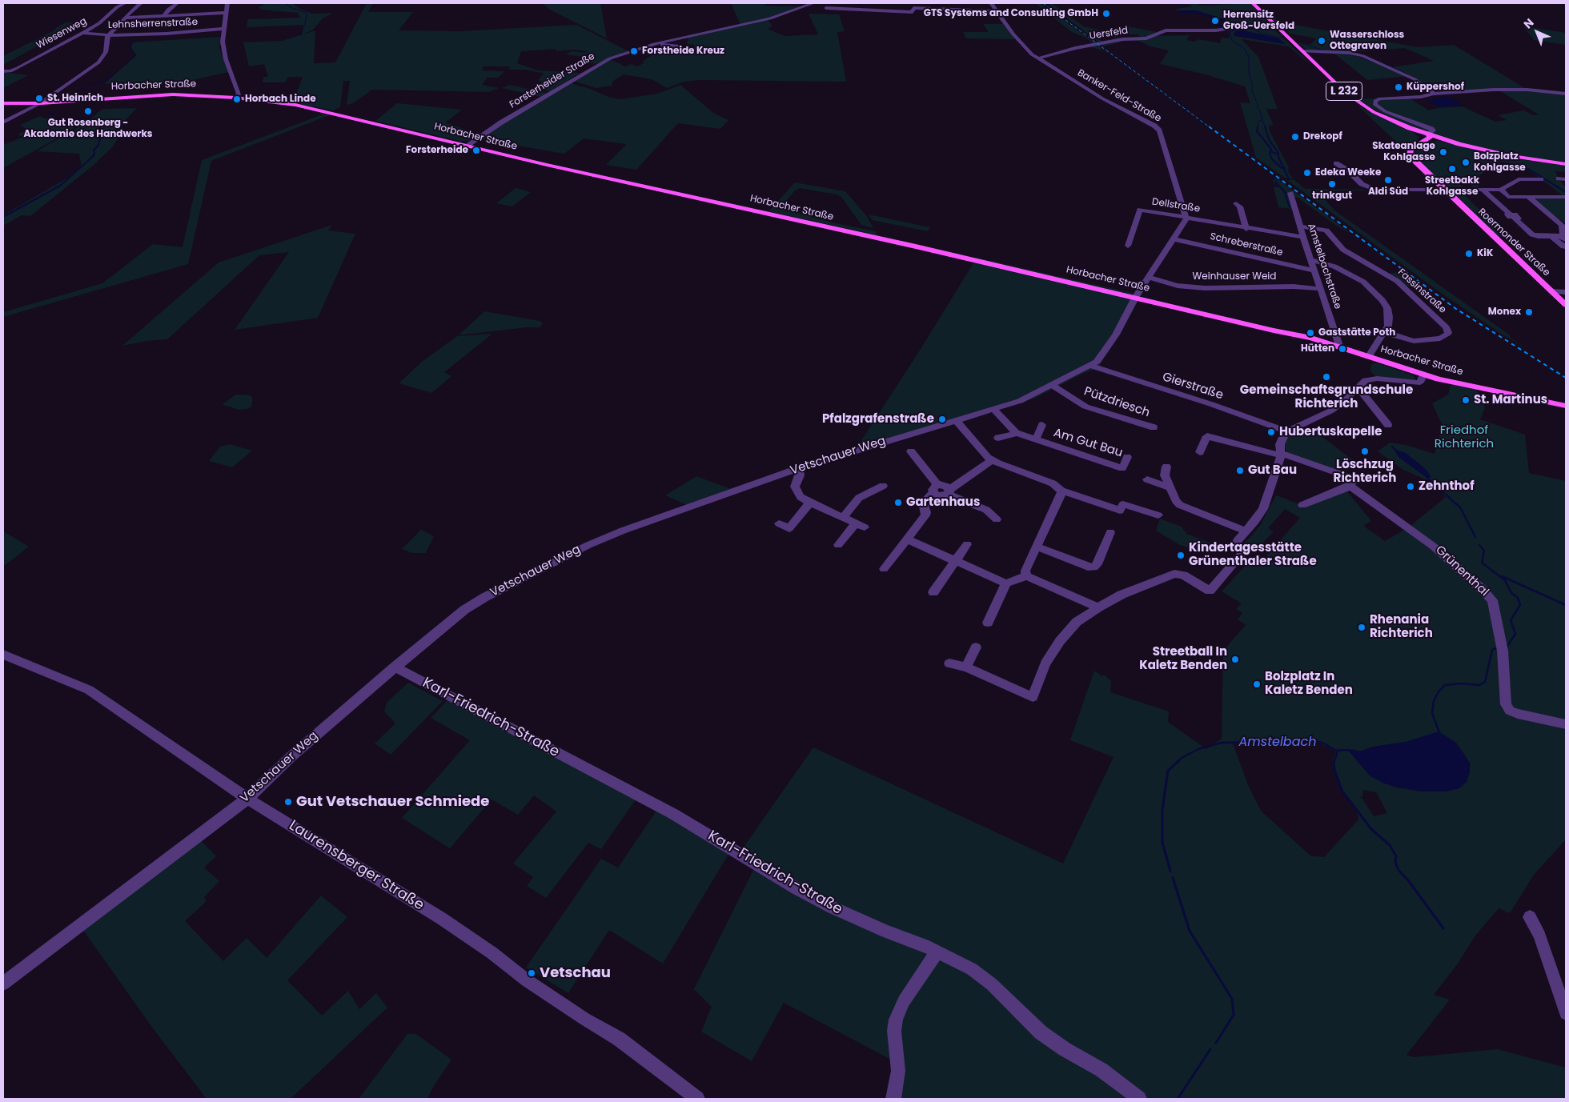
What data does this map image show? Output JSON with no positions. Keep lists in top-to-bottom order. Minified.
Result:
{"streets":{"main road":["Horbacher Straße","L 232","Roermonder Straße"],"street":["Lehnsherrenstraße","Wiesenweg","Uersfeld","Forsterheider Straße","Banker-Feld-Straße","Dellstraße","Schreberstraße","Amstelbachstraße","Weinhauser Weid","Fassinstraße","Gierstraße","Pützdriesch","Am Gut Bau","Vetschauer Weg","Grünenthal","Karl-Friedrich-Straße","Laurensberger Straße"]},"crossings":[["Lehnsherrenstraße","Wiesenweg"],["Uersfeld","L 232"],["Uersfeld","Banker-Feld-Straße"],["Forsterheider Straße","Horbacher Straße"],["Horbacher Straße","Amstelbachstraße"],["Horbacher Straße","Vetschauer Weg"],["L 232","Roermonder Straße"],["Banker-Feld-Straße","Dellstraße"],["Dellstraße","Amstelbachstraße"],["Schreberstraße","Amstelbachstraße"],["Amstelbachstraße","Weinhauser Weid"],["Amstelbachstraße","Fassinstraße"],["Gierstraße","Vetschauer Weg"],["Pützdriesch","Vetschauer Weg"],["Am Gut Bau","Vetschauer Weg"],["Vetschauer Weg","Karl-Friedrich-Straße"],["Vetschauer Weg","Laurensberger Straße"]],"water":["Amstelbach"],"parks":["Friedhof Richterich"],"places":["GTS Systems and Consulting GmbH","Herrensitz Groß-Uersfeld","Wasserschloss Ottegraven","Forstheide Kreuz","Küppershof","St. Heinrich","Horbach Linde","Gut Rosenberg - Akademie des Handwerks","Drekopf","Forsterheide","Skateanlage Kohlgasse","Bolzplatz Kohlgasse","Streetbakk Kohlgasse","Edeka Weeke","Aldi Süd","trinkgut","KiK","Monex","Gaststätte Poth","Hütten","Gemeinschaftsgrundschule Richterich","St. Martinus","Pfalzgrafenstraße","Hubertuskapelle","Löschzug Richterich","Gut Bau","Zehnthof","Gartenhaus","Kindertagesstätte Grünenthaler Straße","Rhenania Richterich","Streetball In Kaletz Benden","Bolzplatz In Kaletz Benden","Gut Vetschauer Schmiede","Vetschau"],"north":"top left"}
